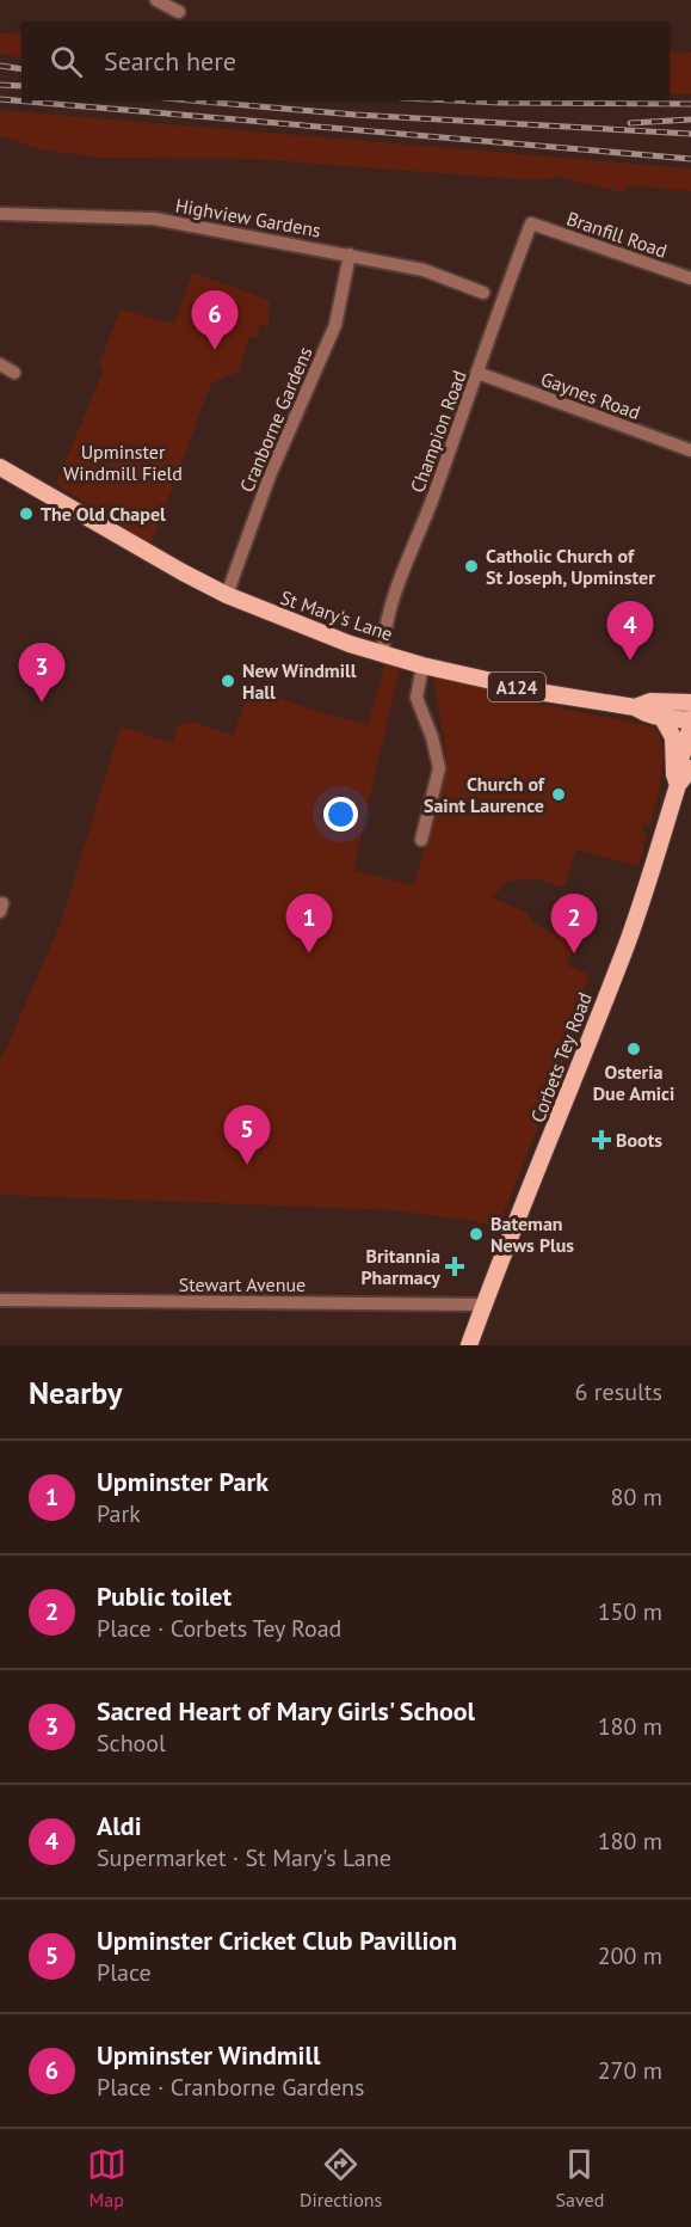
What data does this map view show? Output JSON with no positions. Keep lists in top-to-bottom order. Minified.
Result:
{"streets":{"main road":["St Mary's Lane","A124","Corbets Tey Road"],"street":["Highview Gardens","Branfill Road","Gaynes Road","Cranborne Gardens","Champion Road","Stewart Avenue"]},"crossings":[["Highview Gardens","Cranborne Gardens"],["Branfill Road","Champion Road"],["Gaynes Road","Champion Road"],["Cranborne Gardens","St Mary's Lane"],["Champion Road","St Mary's Lane"],["Corbets Tey Road","Stewart Avenue"]],"parks":["Upminster Windmill Field"],"places":{"other":["The Old Chapel","Catholic Church of St Joseph, Upminster","New Windmill Hall","Church of Saint Laurence","Osteria Due Amici","Bateman News Plus"],"health":["Boots","Britannia Pharmacy"]},"page":{"search":"Search here","pins":["6","4","3","1","2","5"],"heading":["Nearby","6 results"],"list":[{"mark":"1","name":"Upminster Park","note":"Park","value":"80 m"},{"mark":"2","name":"Public toilet","note":"Place · Corbets Tey Road","value":"150 m"},{"mark":"3","name":"Sacred Heart of Mary Girls' School","note":"School","value":"180 m"},{"mark":"4","name":"Aldi","note":"Supermarket · St Mary's Lane","value":"180 m"},{"mark":"5","name":"Upminster Cricket Club Pavillion","note":"Place","value":"200 m"},{"mark":"6","name":"Upminster Windmill","note":"Place · Cranborne Gardens","value":"270 m"}],"nav":["Map","Directions","Saved"]}}
